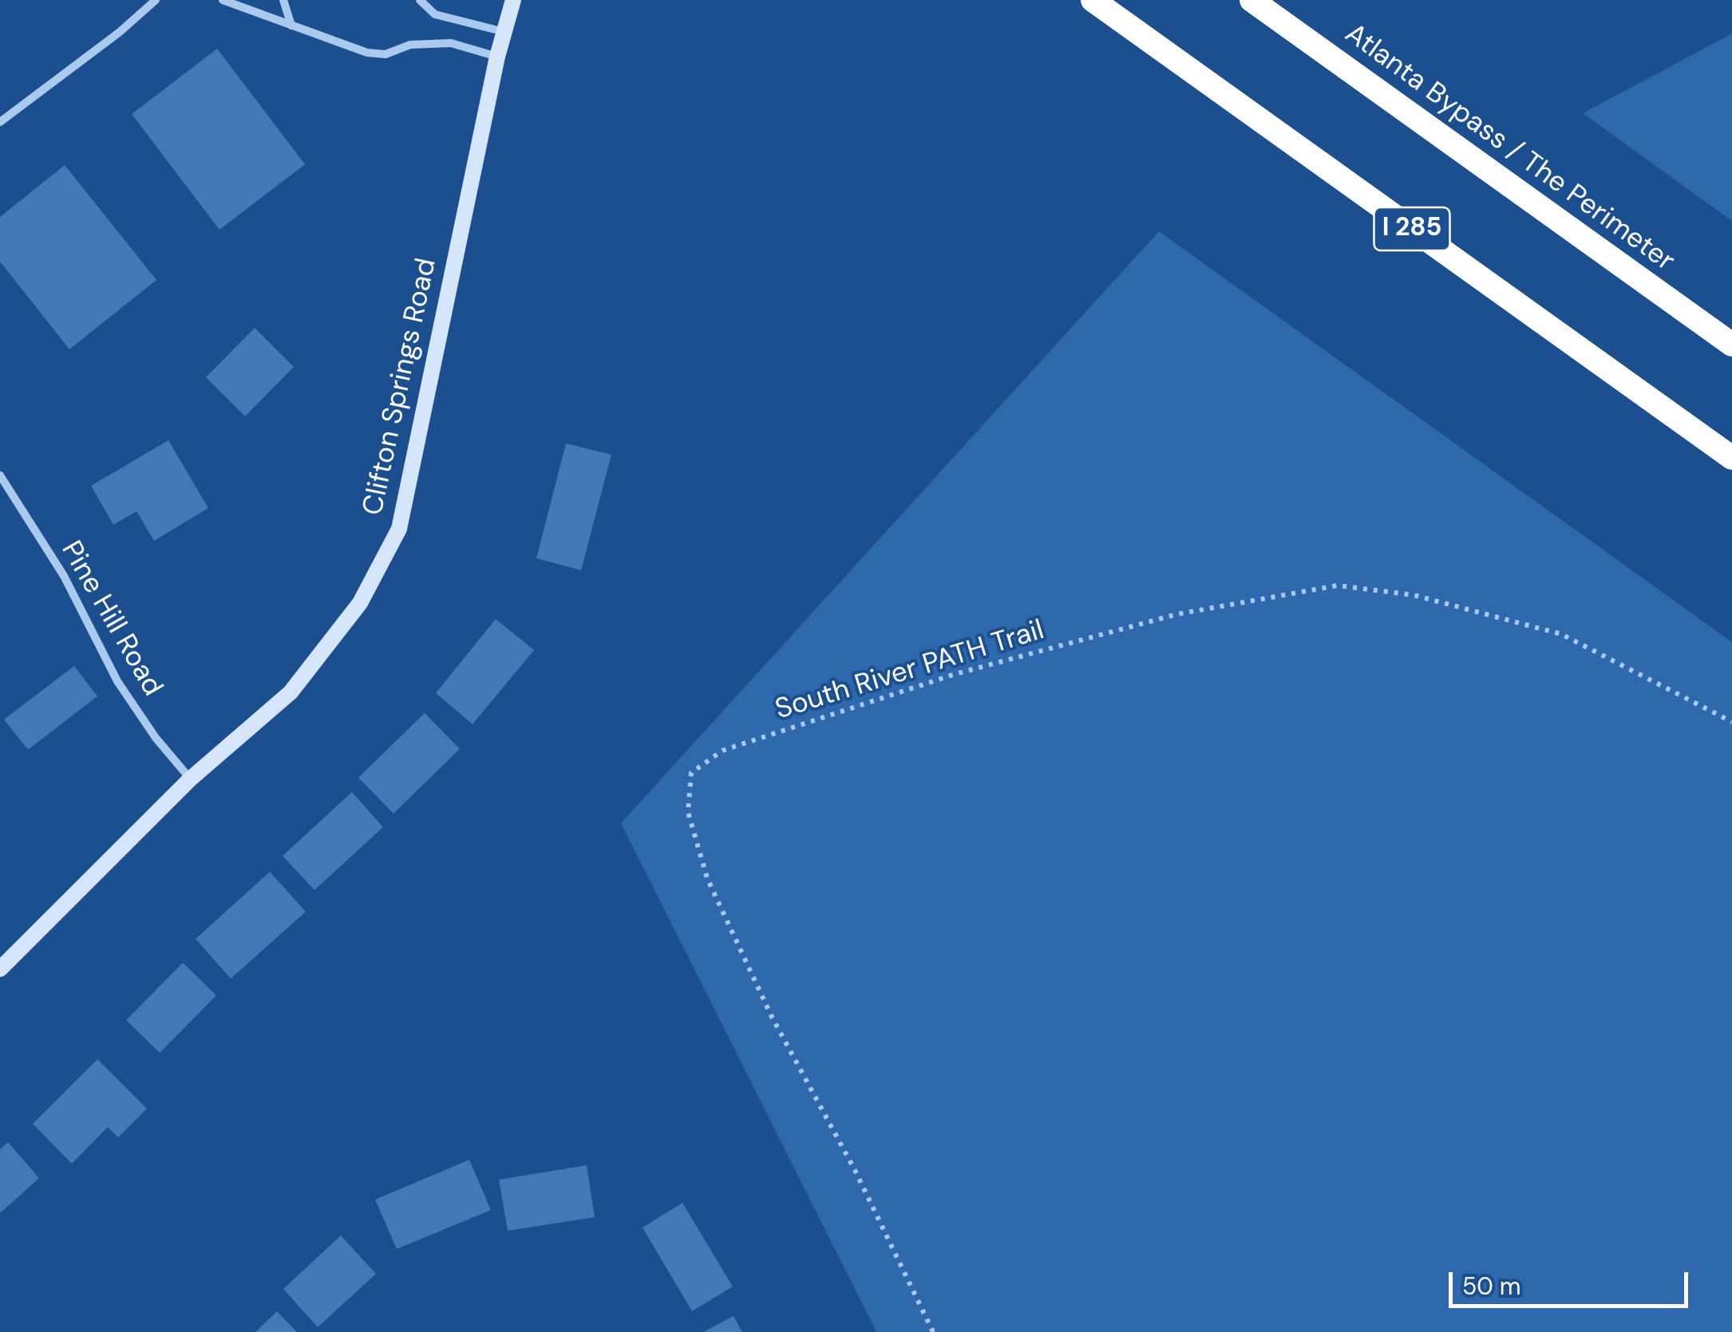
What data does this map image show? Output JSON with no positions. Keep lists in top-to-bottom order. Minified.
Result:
{"streets":{"highway":["Atlanta Bypass / The Perimeter","I 285"],"street":["Clifton Springs Road","Pine Hill Road"],"path":["South River PATH Trail"]},"crossings":[["Clifton Springs Road","Pine Hill Road"]],"scale_bar":"50 m"}
